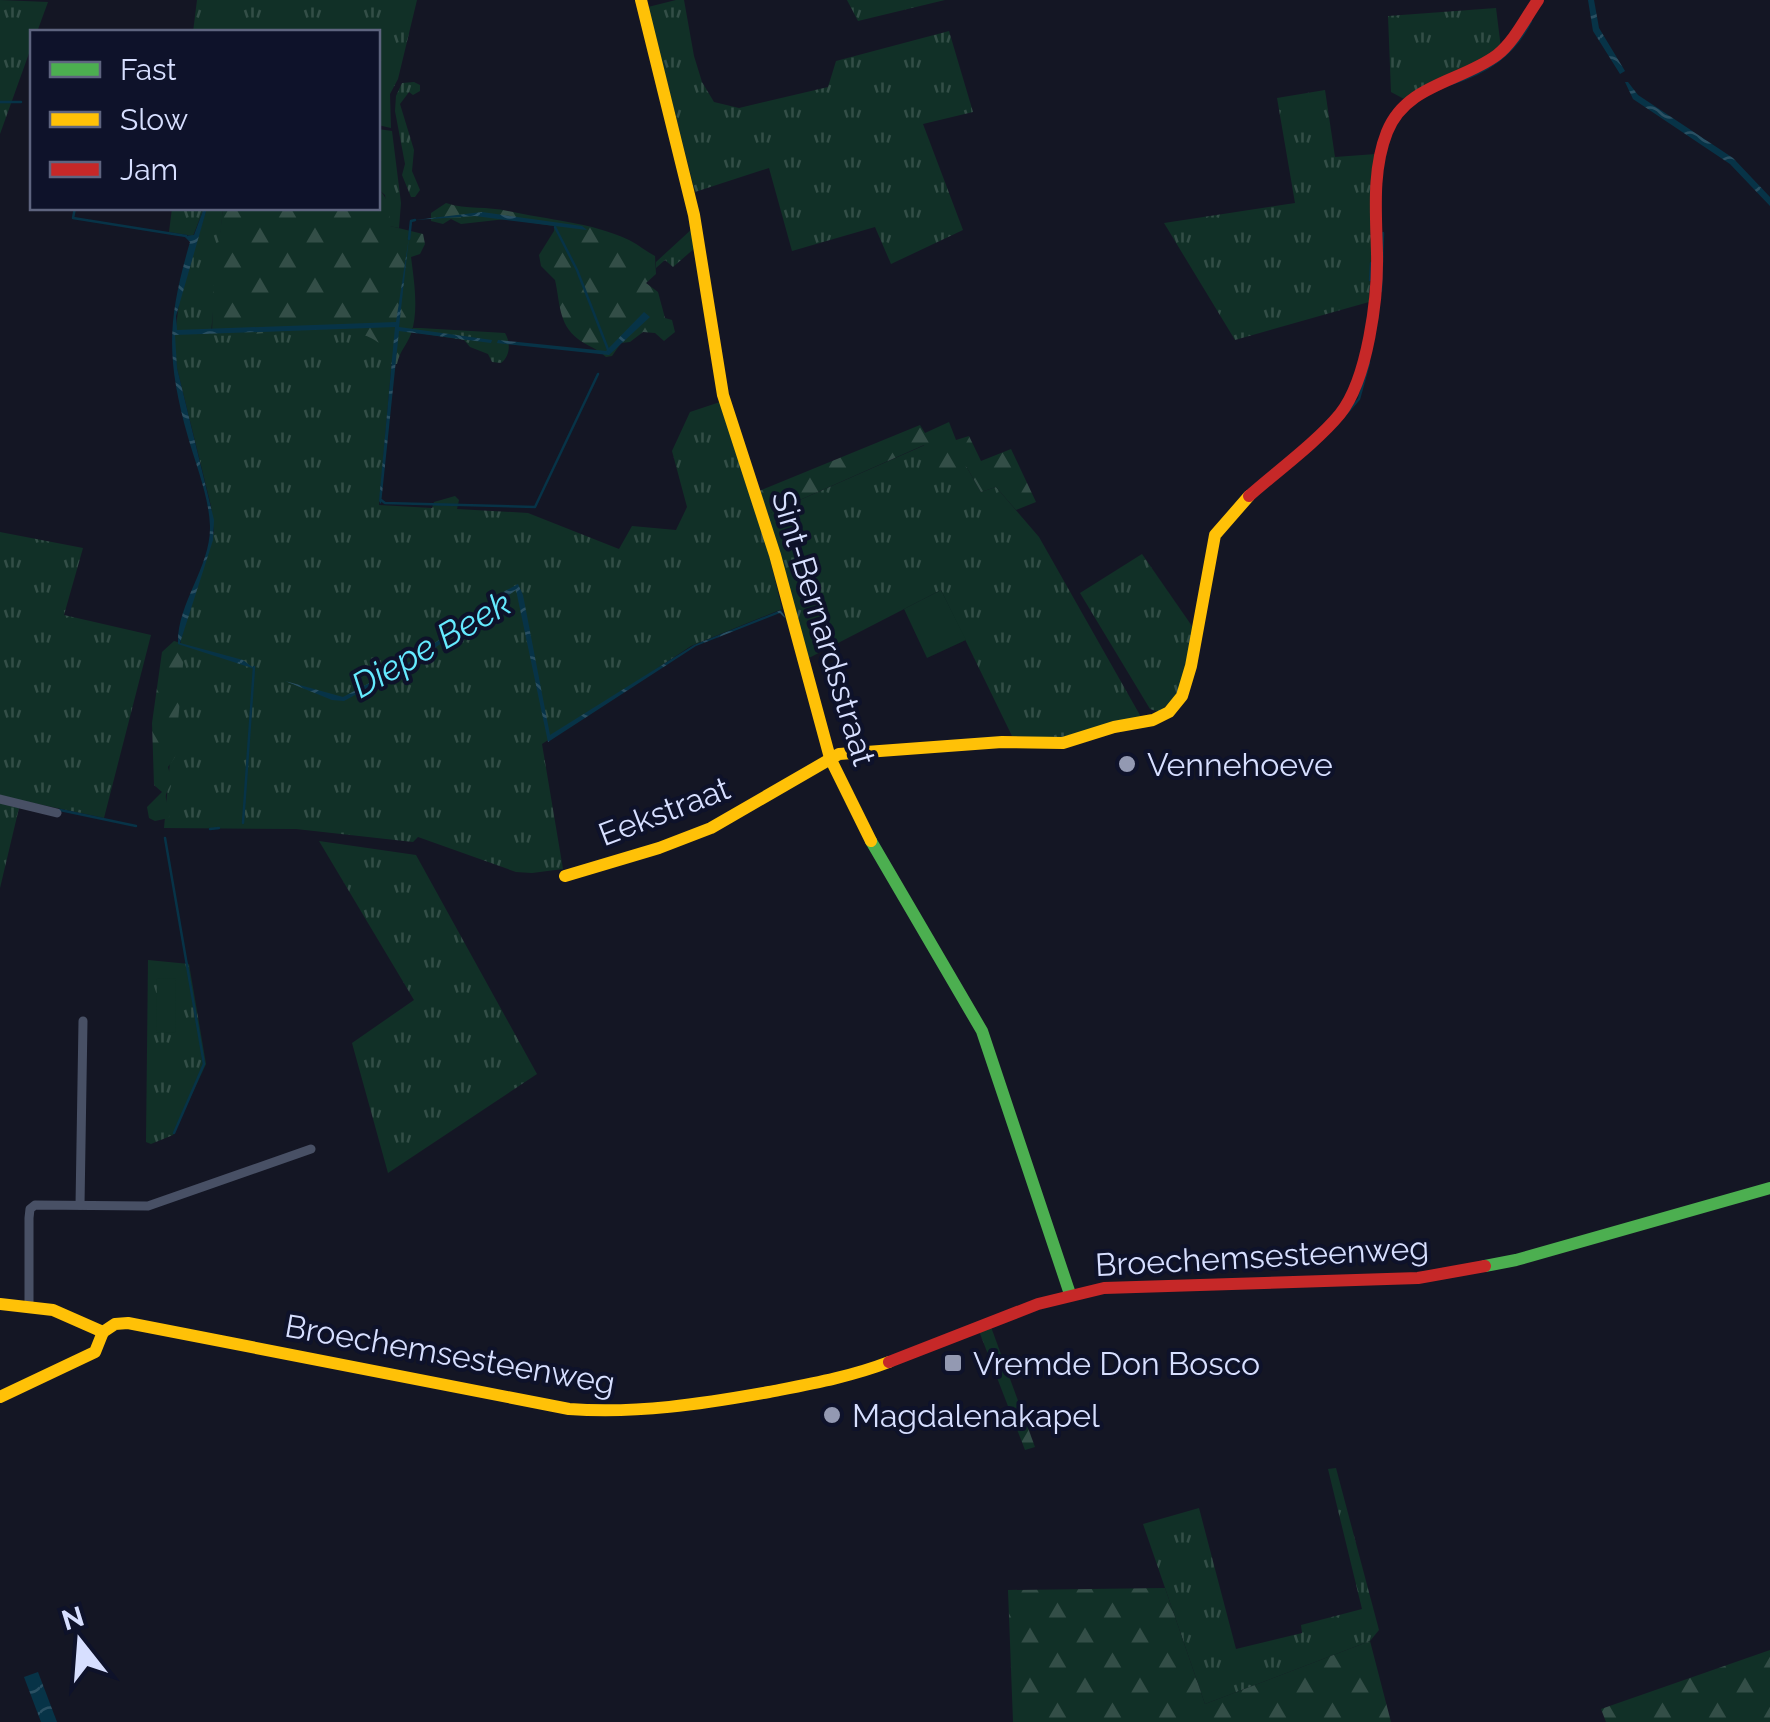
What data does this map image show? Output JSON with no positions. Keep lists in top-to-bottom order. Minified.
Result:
{"streets":{"street":["Sint-Bernardsstraat","Eekstraat","Broechemsesteenweg"]},"crossings":[["Sint-Bernardsstraat","Eekstraat"],["Sint-Bernardsstraat","Broechemsesteenweg"]],"water":["Diepe Beek"],"places":{"other":["Vennehoeve","Magdalenakapel"],"transit":["Vremde Don Bosco"]},"legend":["Fast","Slow","Jam"],"north":"top"}
